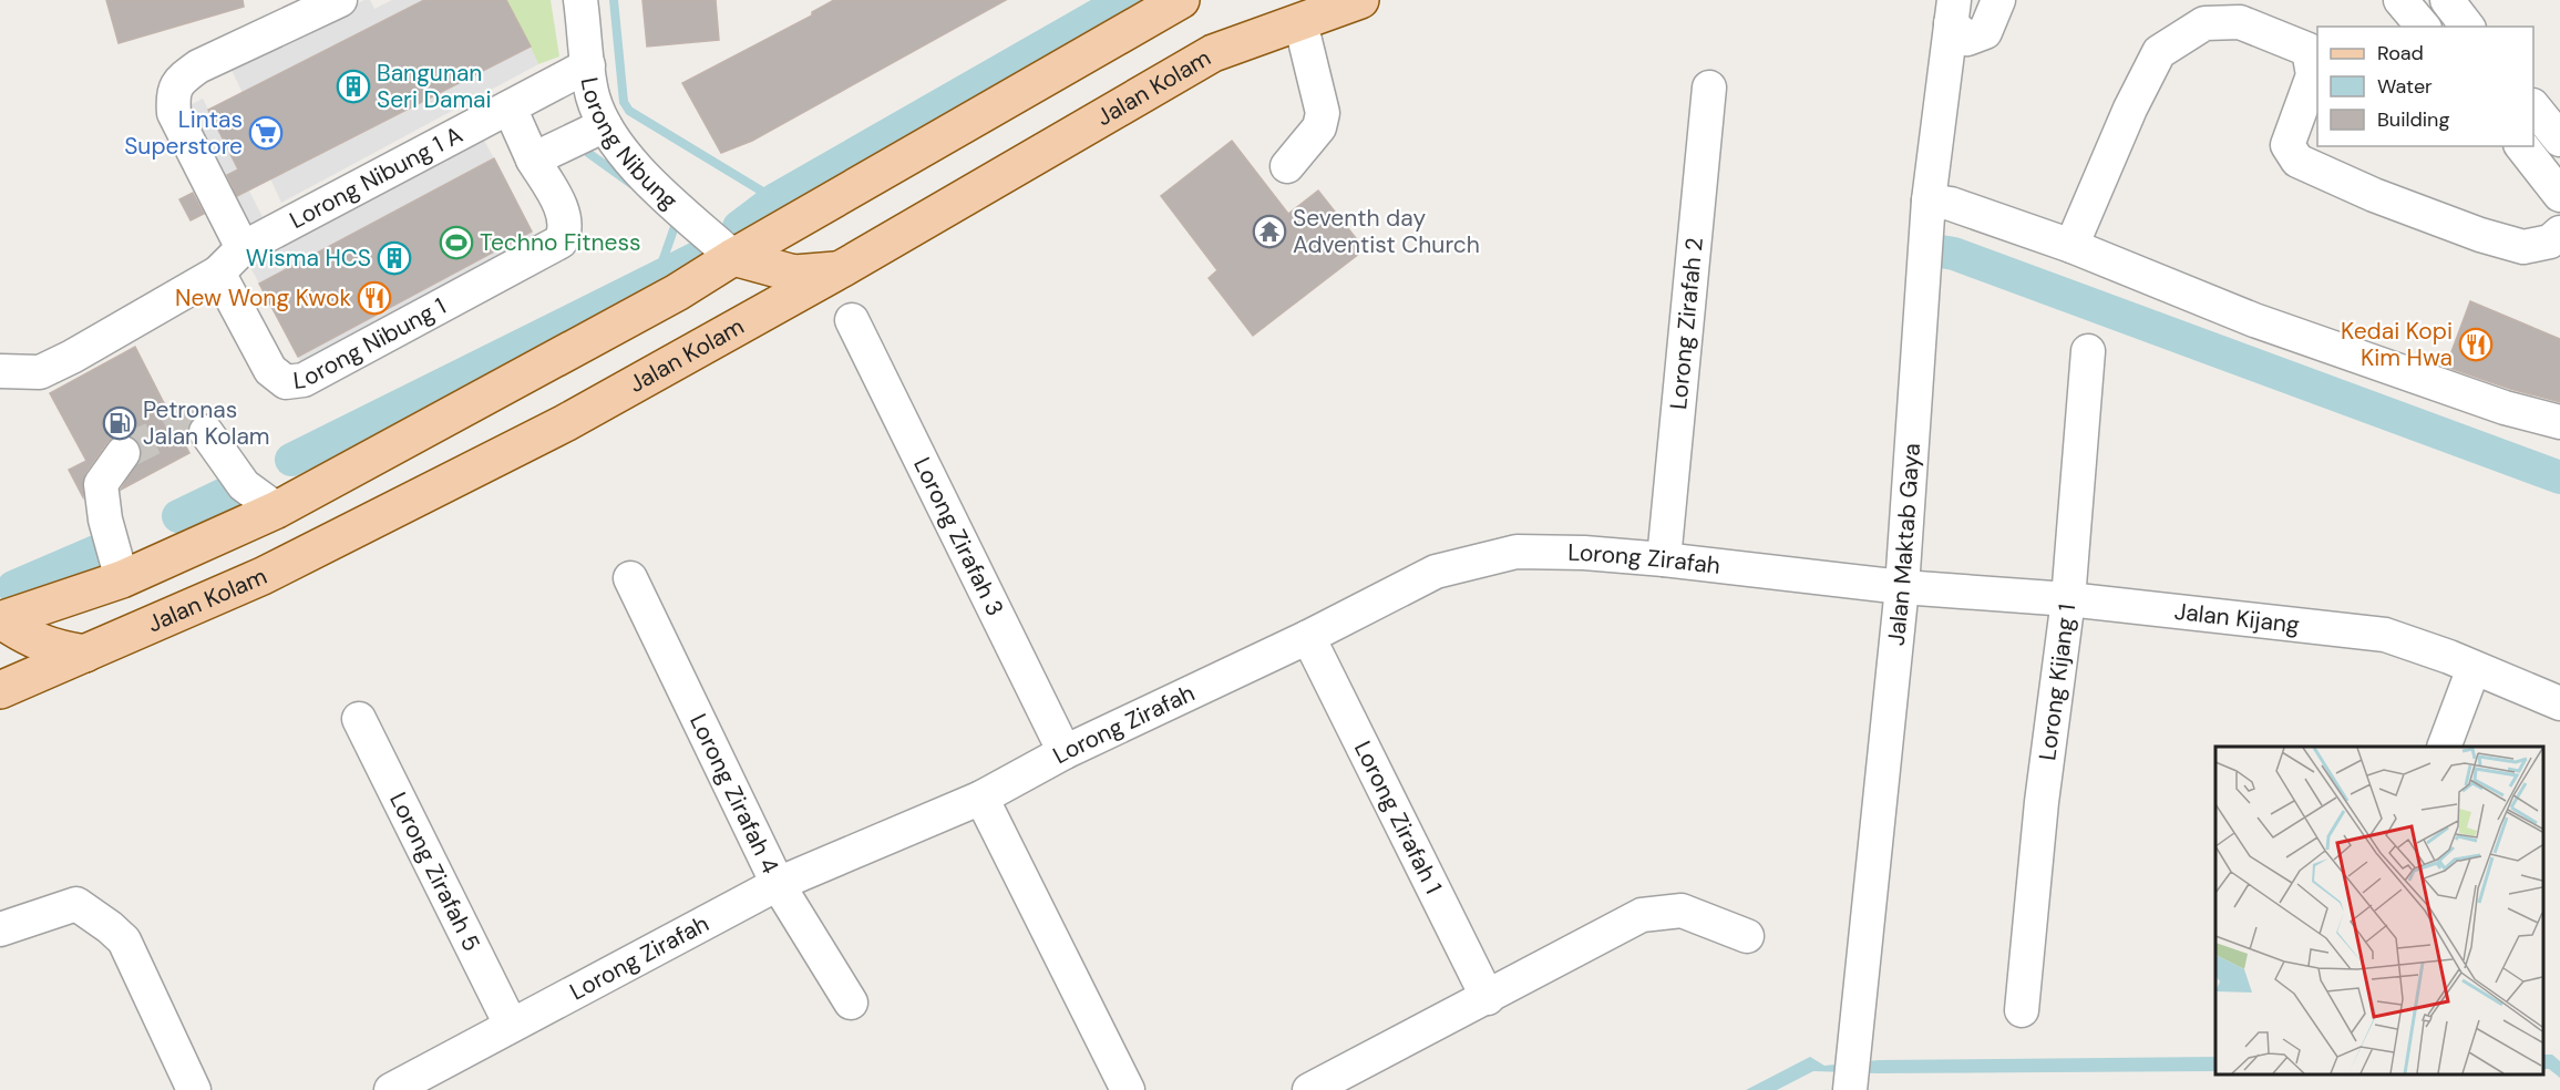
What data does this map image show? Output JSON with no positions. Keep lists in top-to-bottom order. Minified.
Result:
{"streets":{"main road":["Jalan Kolam"],"street":["Lorong Nibung","Lorong Nibung 1 A","Lorong Zirafah 2","Lorong Nibung 1","Lorong Zirafah 3","Jalan Maktab Gaya","Lorong Zirafah","Jalan Kijang","Lorong Kijang 1","Lorong Zirafah 4","Lorong Zirafah 1","Lorong Zirafah 5"]},"crossings":[["Lorong Nibung","Lorong Nibung 1 A"],["Lorong Nibung 1 A","Lorong Nibung 1"],["Lorong Zirafah 2","Lorong Zirafah"],["Lorong Zirafah 3","Lorong Zirafah"],["Jalan Maktab Gaya","Lorong Zirafah"],["Jalan Maktab Gaya","Jalan Kijang"],["Lorong Zirafah","Jalan Kijang"],["Lorong Zirafah","Lorong Zirafah 4"],["Lorong Zirafah","Lorong Zirafah 1"],["Lorong Zirafah","Lorong Zirafah 5"],["Jalan Kijang","Lorong Kijang 1"]],"places":{"building":["Bangunan Seri Damai","Wisma HCS"],"supermarket":["Lintas Superstore"],"temple":["Seventh day Adventist Church"],"sports":["Techno Fitness"],"restaurant":["New Wong Kwok","Kedai Kopi Kim Hwa"],"fuel station":["Petronas Jalan Kolam"]},"legend":["Road","Water","Building"]}
